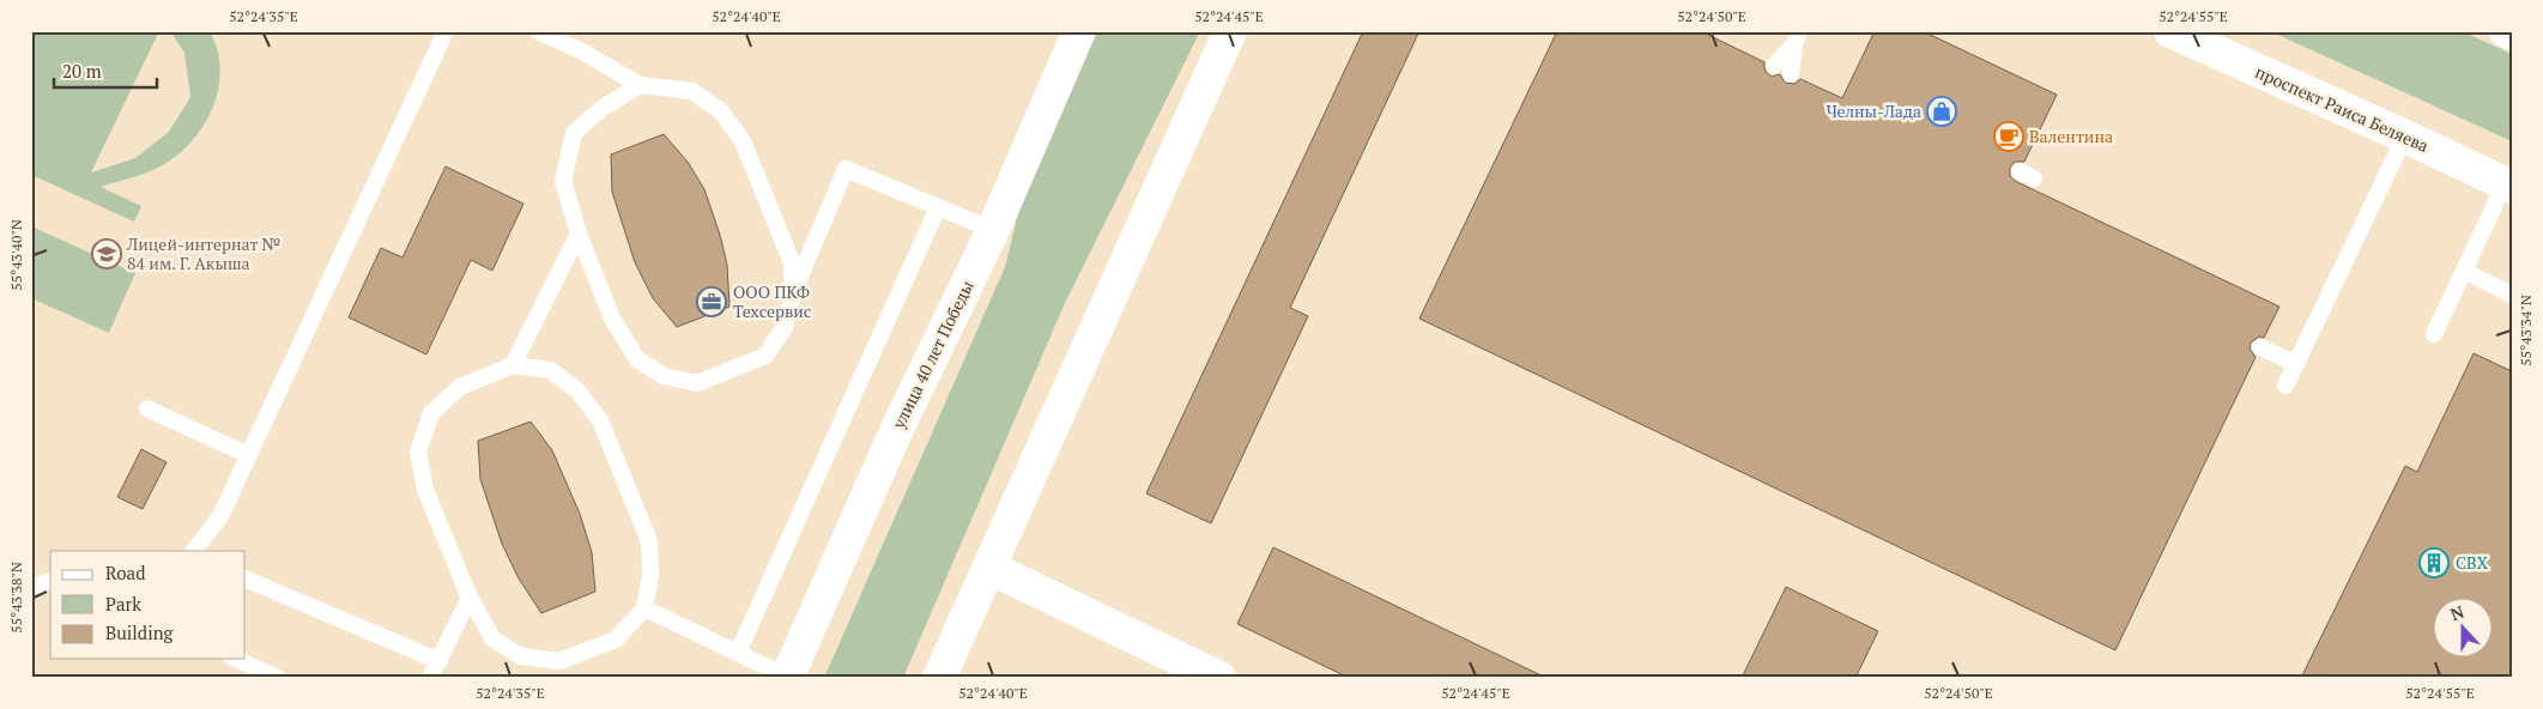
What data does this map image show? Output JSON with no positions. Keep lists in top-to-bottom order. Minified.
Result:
{"streets":{"street":["проспект Раиса Беляева","улица 40 лет Победы"]},"places":{"shop":["Челны-Лада"],"cafe":["Валентина"],"school or university":["Лицей-интернат № 84 им. Г. Акыша"],"office":["ООО ПКФ Техсервис"],"building":["СВХ"]},"legend":["Road","Park","Building"],"scale_bar":"20 m","north":"top","coordinates":["52°24'35\"E","52°24'40\"E","52°24'45\"E","52°24'50\"E","52°24'55\"E","55°43'40\"N","55°43'34\"N","55°43'38\"N"]}
